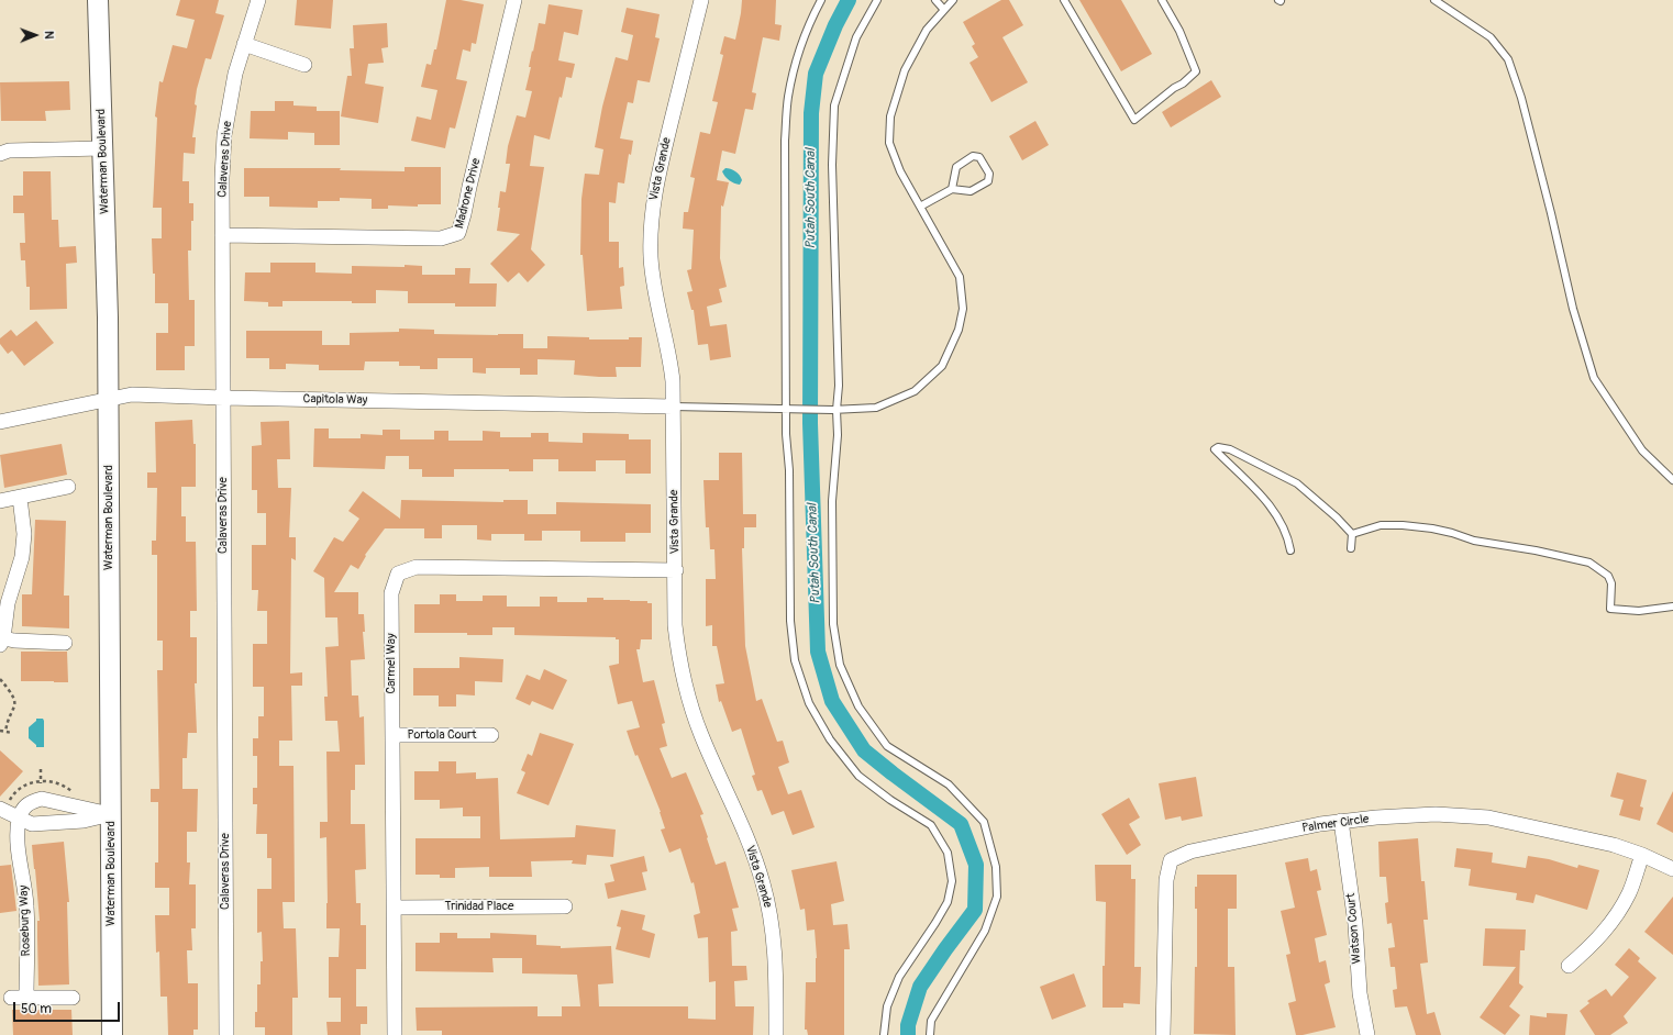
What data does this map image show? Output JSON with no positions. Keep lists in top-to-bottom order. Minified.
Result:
{"streets":{"main road":["Waterman Boulevard"],"street":["Calaveras Drive","Vista Grande","Madrone Drive","Capitola Way","Carmel Way","Portola Court","Palmer Circle","Trinidad Place","Roseburg Way","Watson Court"]},"crossings":[["Calaveras Drive","Madrone Drive"],["Calaveras Drive","Capitola Way"],["Waterman Boulevard","Capitola Way"],["Vista Grande","Capitola Way"],["Vista Grande","Carmel Way"],["Carmel Way","Portola Court"],["Carmel Way","Trinidad Place"],["Palmer Circle","Watson Court"]],"water":["Putah South Canal"],"scale_bar":"50 m","north":"right"}
